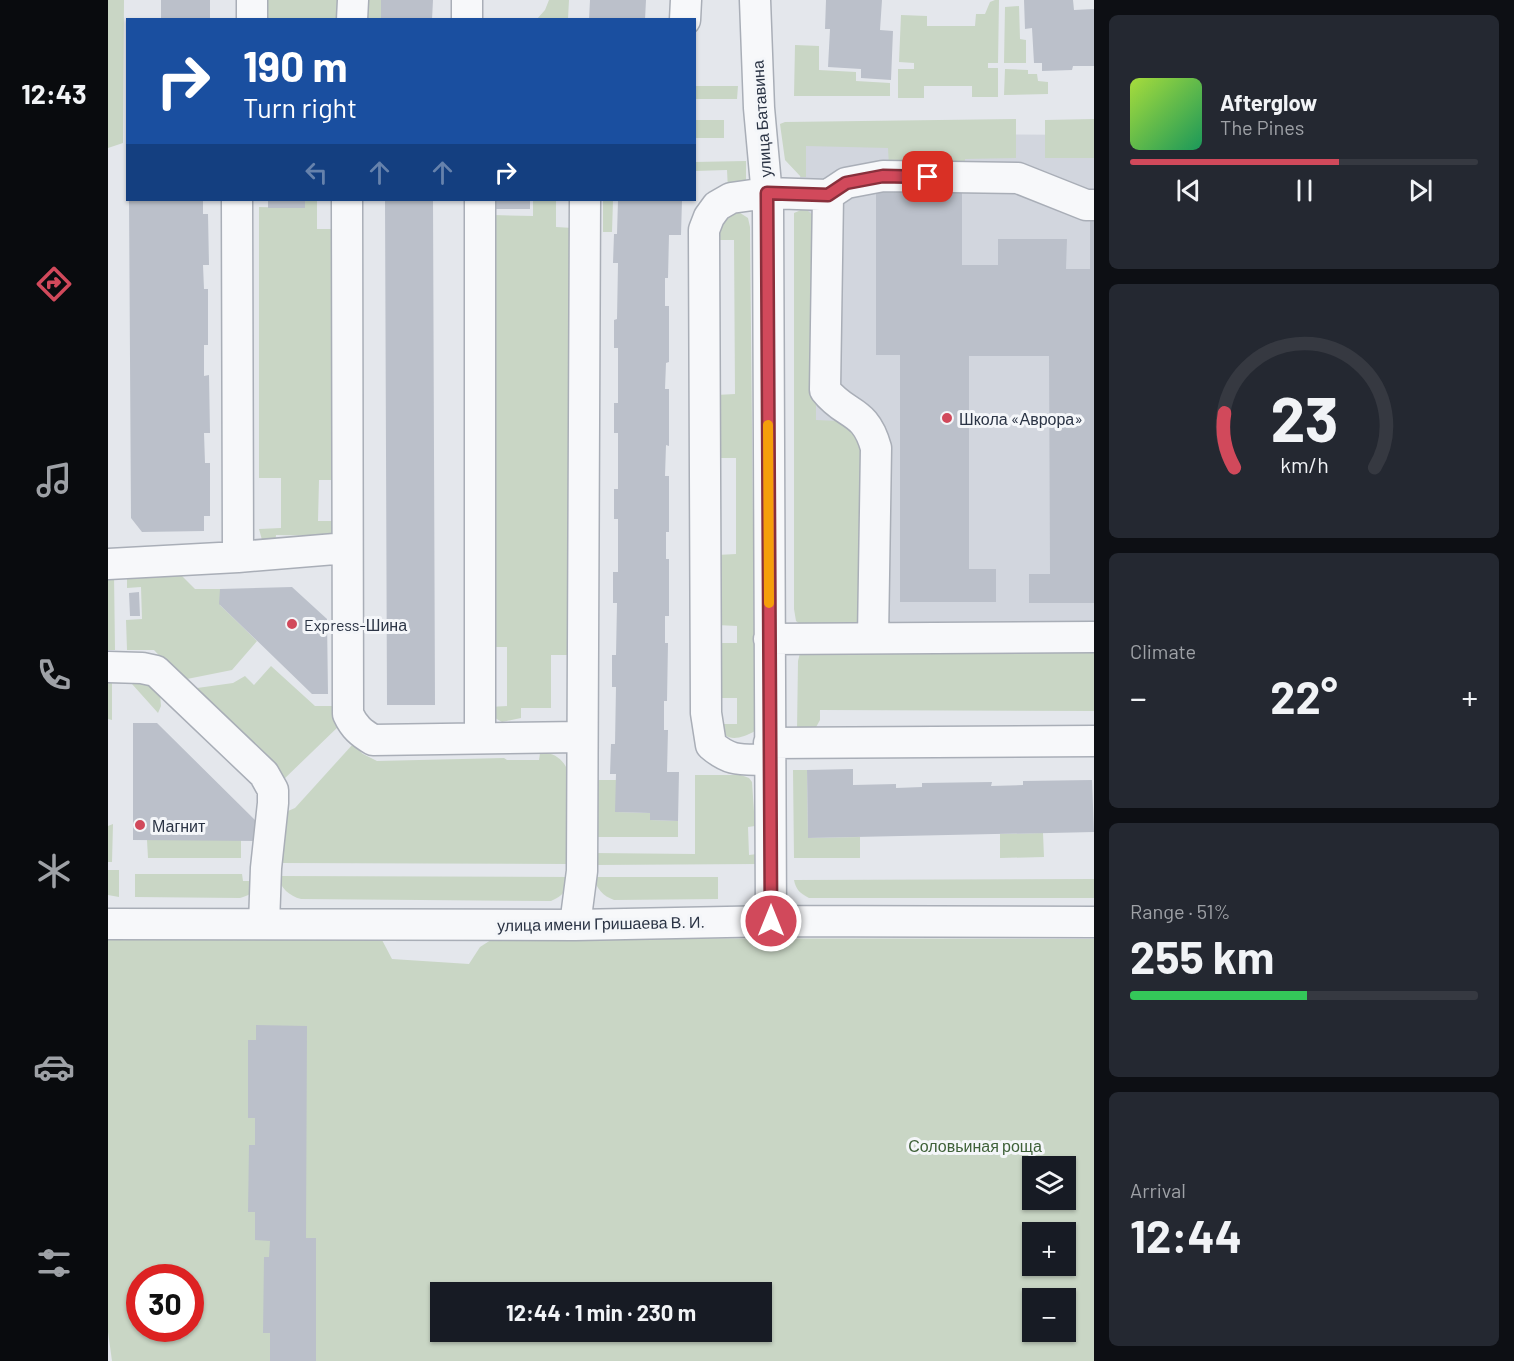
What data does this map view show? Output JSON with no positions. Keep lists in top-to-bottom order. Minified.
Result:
{"streets":{"street":["улица Батавина","улица имени Гришаева В. И."]},"crossings":[["улица Батавина","улица имени Гришаева В. И."]],"parks":["Соловьиная роща"],"places":["Школа «Аврора»","Express-Шина","Магнит"],"page":{"tabs":"12:43","turn":["190 m","Turn right"],"song":["Afterglow","The Pines"],"tile":["Climate",["Range · 51%","255 km"],["Arrival","12:44"]],"heat":["−","22°","+"],"map_buttons":["+","−"],"limit":"30","trip":"12:44 · 1 min · 230 m","gauge":["23","km/h"]}}
